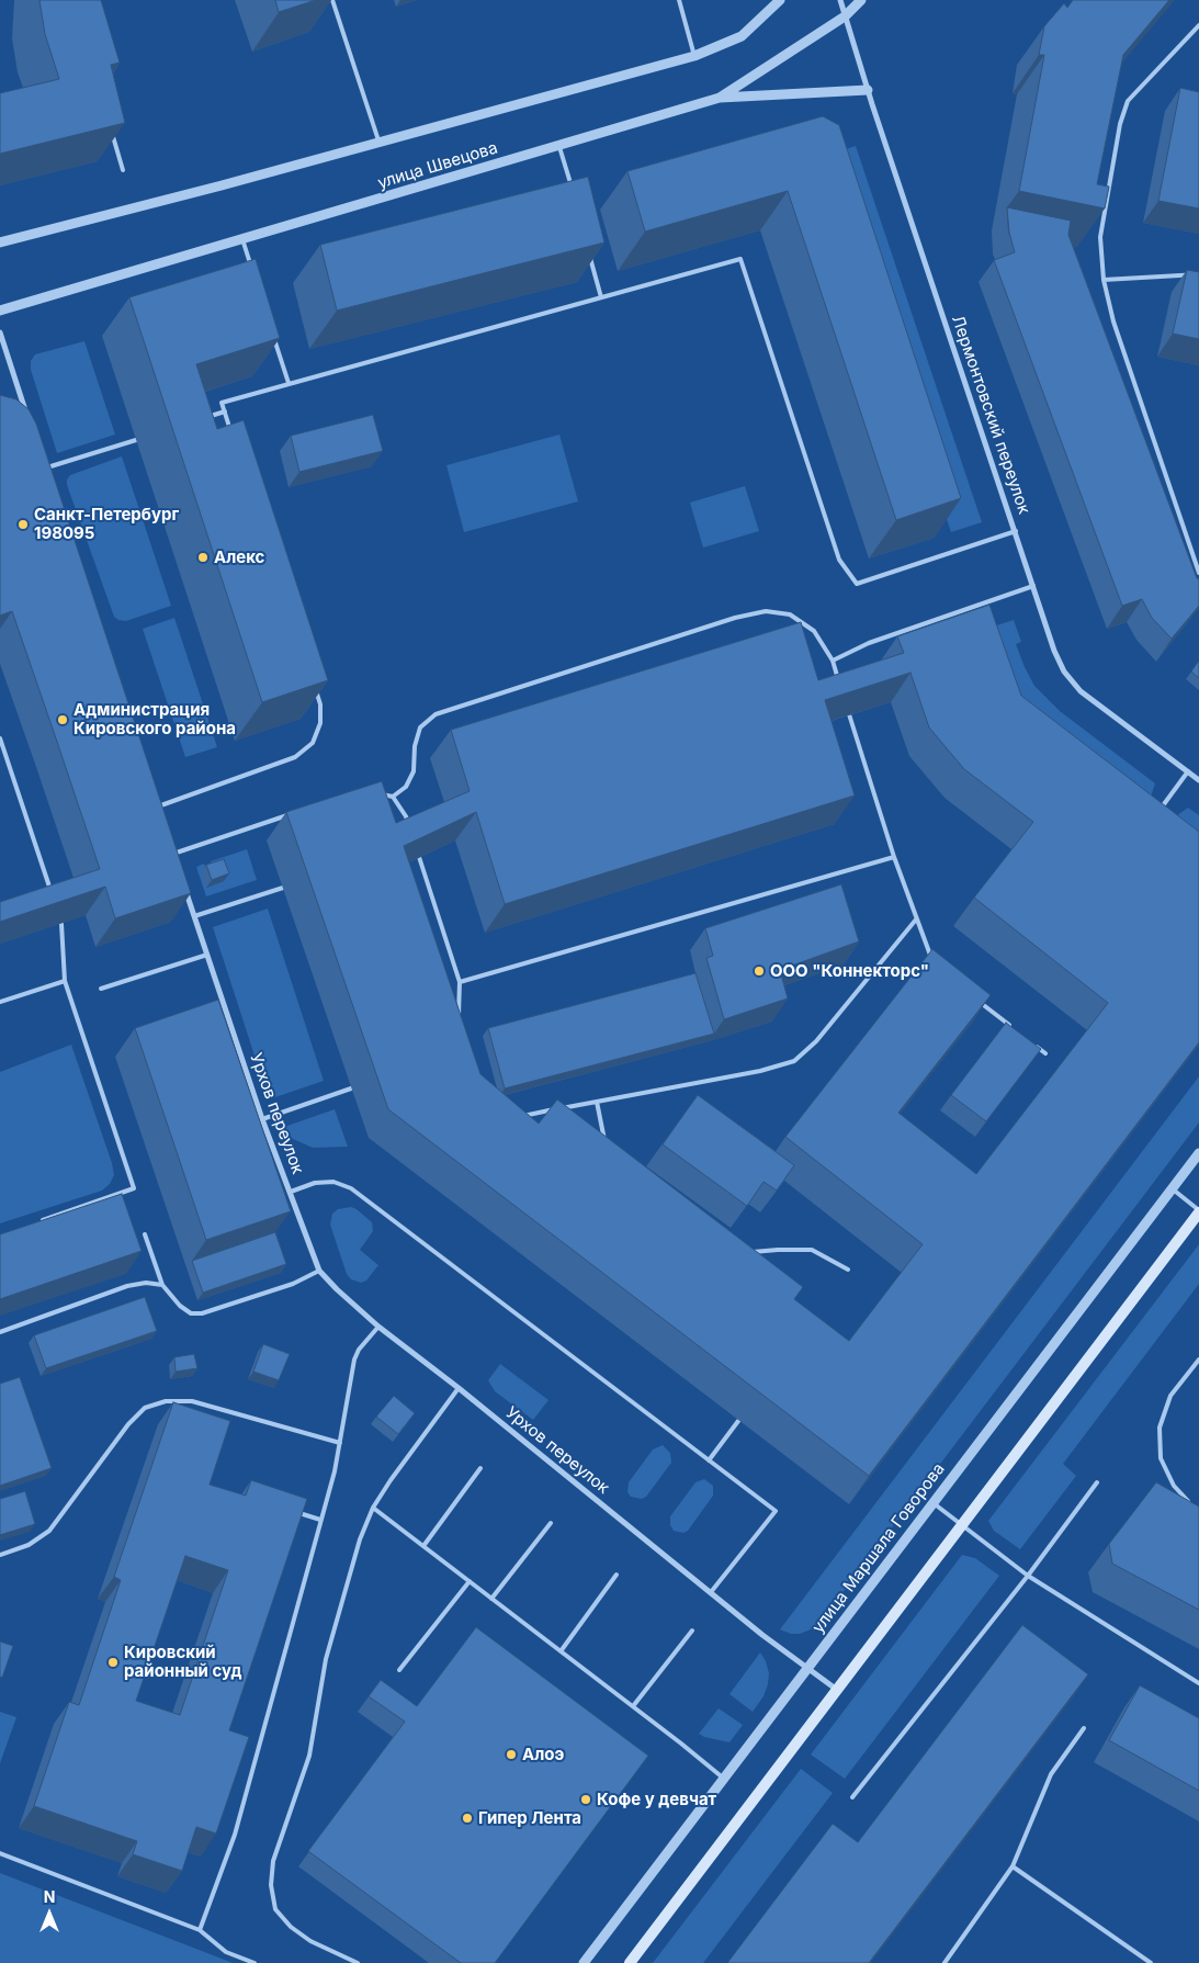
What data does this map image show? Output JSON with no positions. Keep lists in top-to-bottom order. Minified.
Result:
{"streets":{"street":["улица Швецова","Лермонтовский переулок","Урхов переулок","улица Маршала Говорова"]},"crossings":[["улица Швецова","Лермонтовский переулок"],["Урхов переулок","улица Маршала Говорова"]],"places":["Санкт-Петербург 198095","Алекс","Администрация Кировского района","ООО \"Коннекторс\"","Кировский районный суд","Алоэ","Кофе у девчат","Гипер Лента"],"north":"top"}
